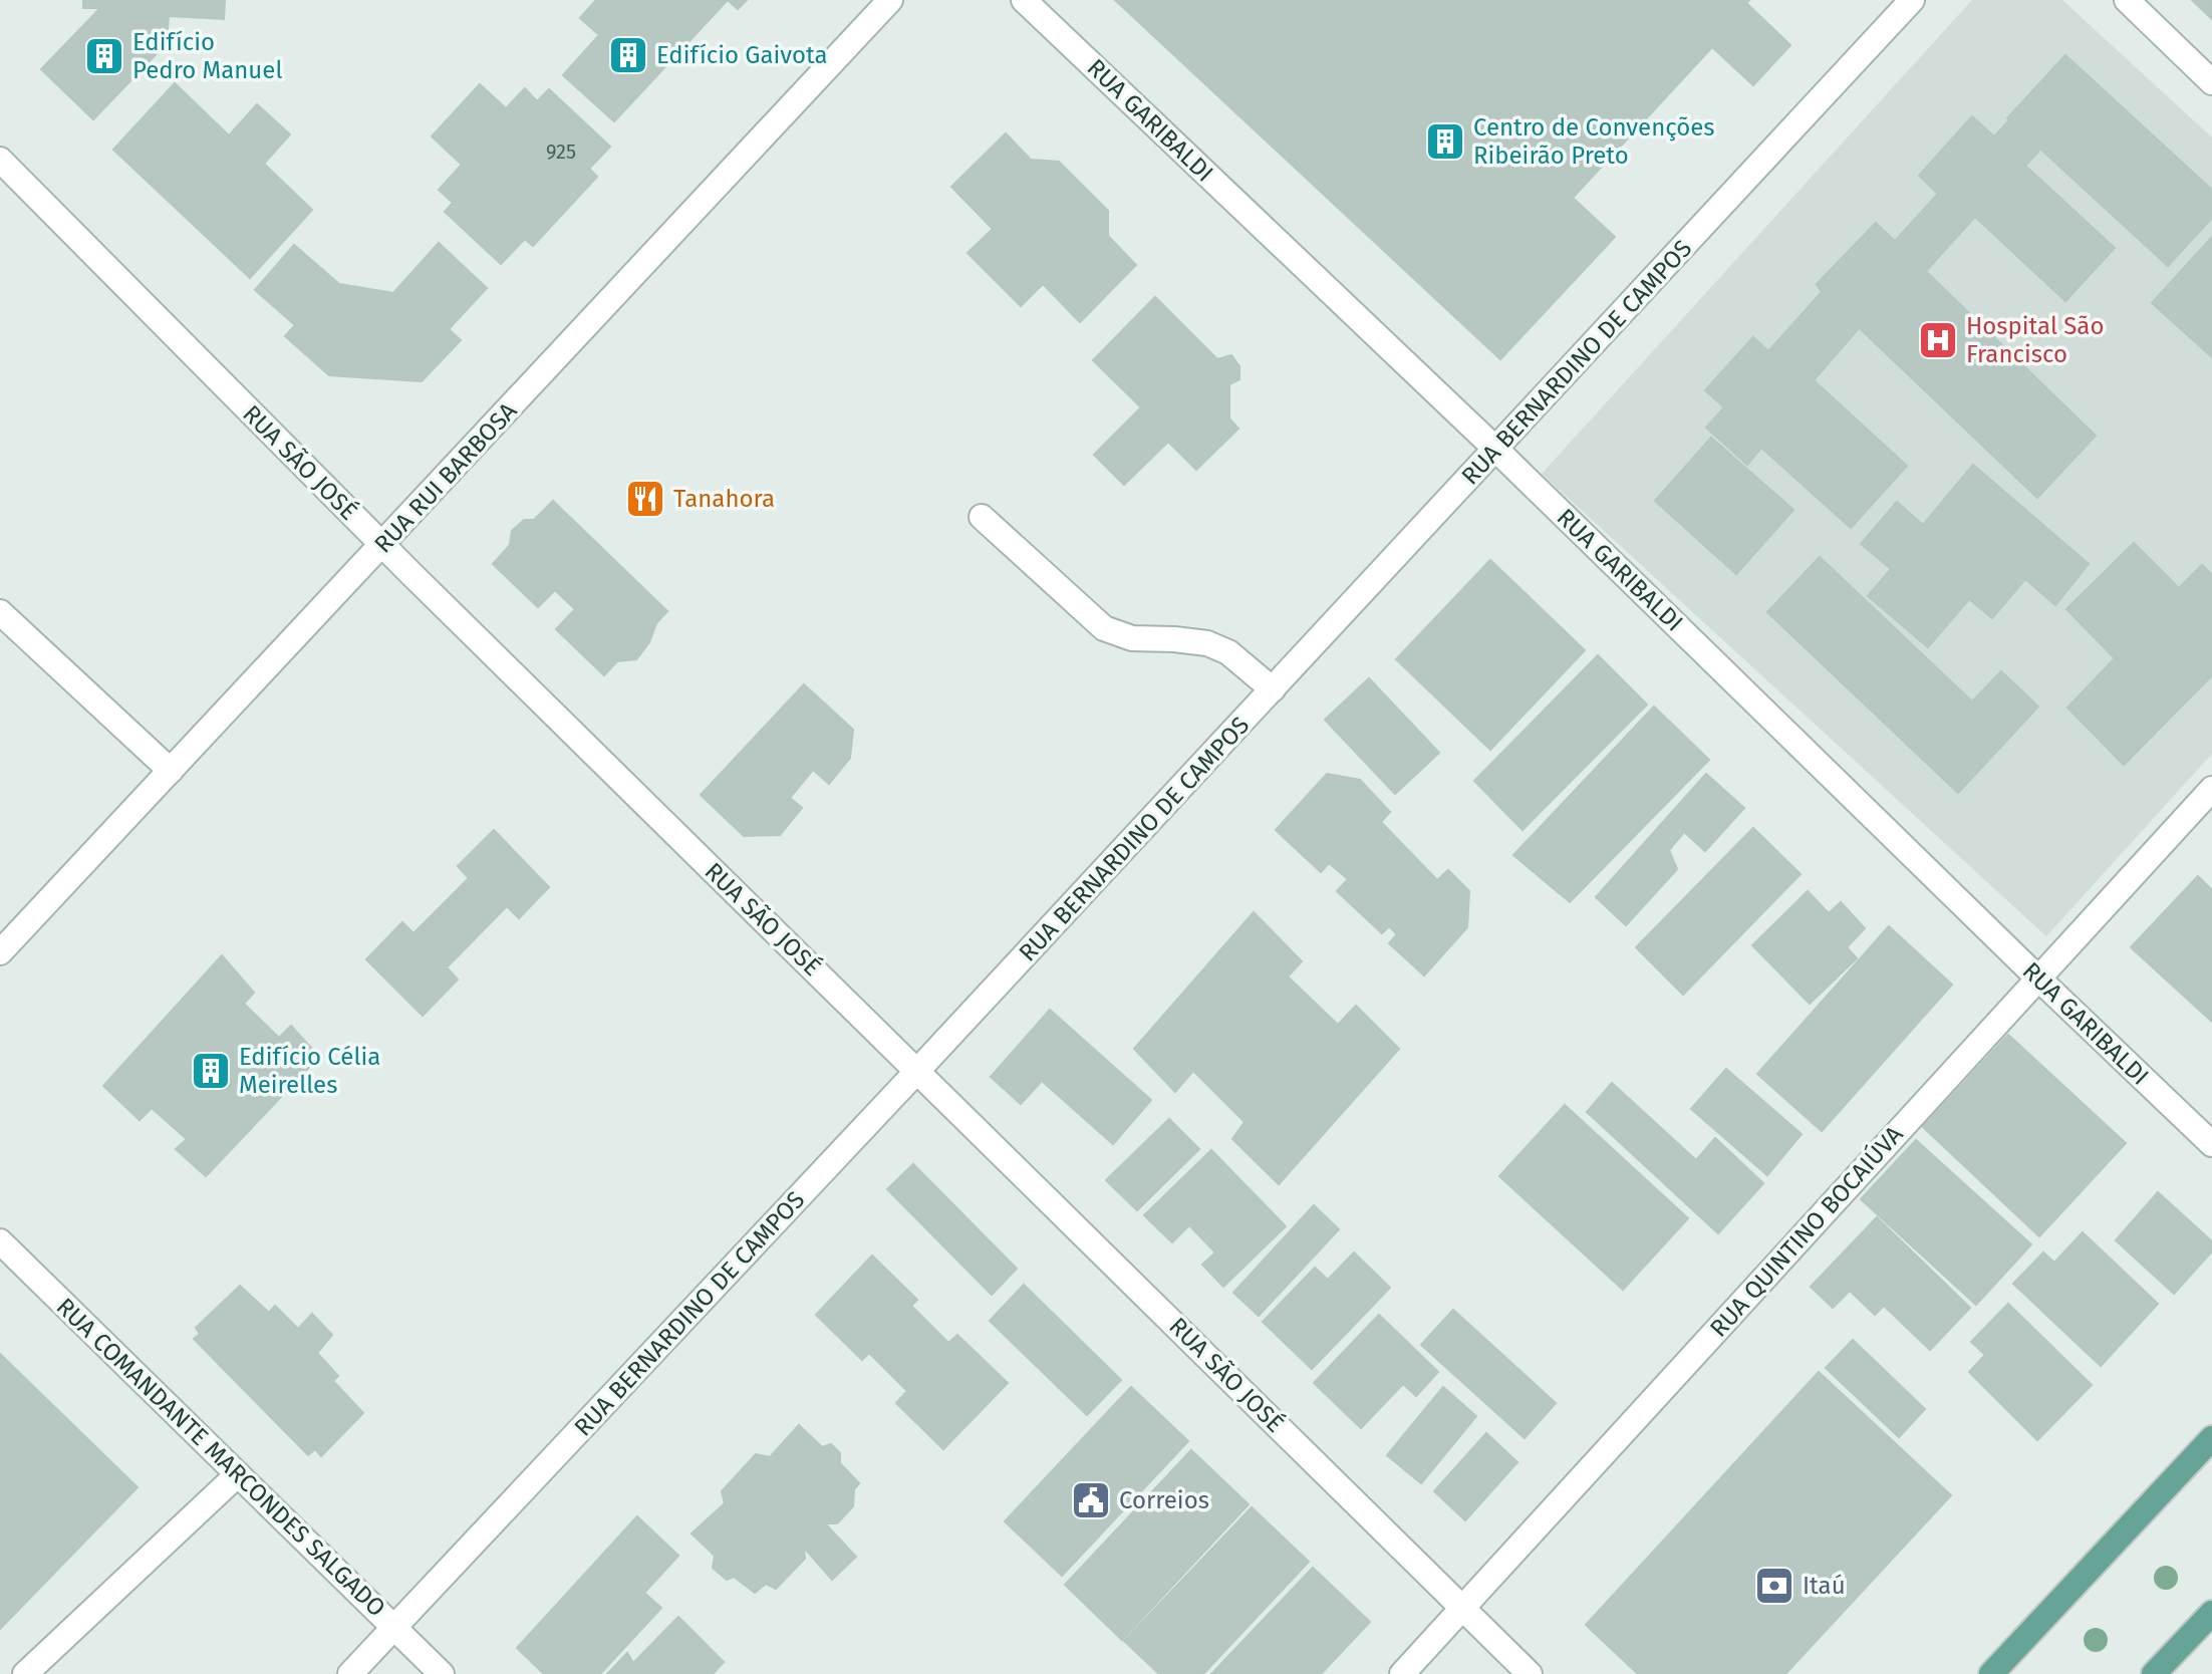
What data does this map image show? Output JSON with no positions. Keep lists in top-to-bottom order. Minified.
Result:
{"streets":{"street":["RUA GARIBALDI","RUA BERNARDINO DE CAMPOS","RUA SÃO JOSÉ","RUA RUI BARBOSA","RUA QUINTINO BOCAIÚVA","RUA COMANDANTE MARCONDES SALGADO"]},"crossings":[["RUA GARIBALDI","RUA BERNARDINO DE CAMPOS"],["RUA GARIBALDI","RUA QUINTINO BOCAIÚVA"],["RUA BERNARDINO DE CAMPOS","RUA SÃO JOSÉ"],["RUA BERNARDINO DE CAMPOS","RUA COMANDANTE MARCONDES SALGADO"],["RUA SÃO JOSÉ","RUA RUI BARBOSA"],["RUA SÃO JOSÉ","RUA QUINTINO BOCAIÚVA"]],"places":{"building":["Edifício Gaivota","Edifício Pedro Manuel","Centro de Convenções Ribeirão Preto","Edifício Célia Meirelles"],"hospital":["Hospital São Francisco"],"restaurant":["Tanahora"],"public building":["Correios"],"bank":["Itaú"]},"house_numbers":["925"]}
